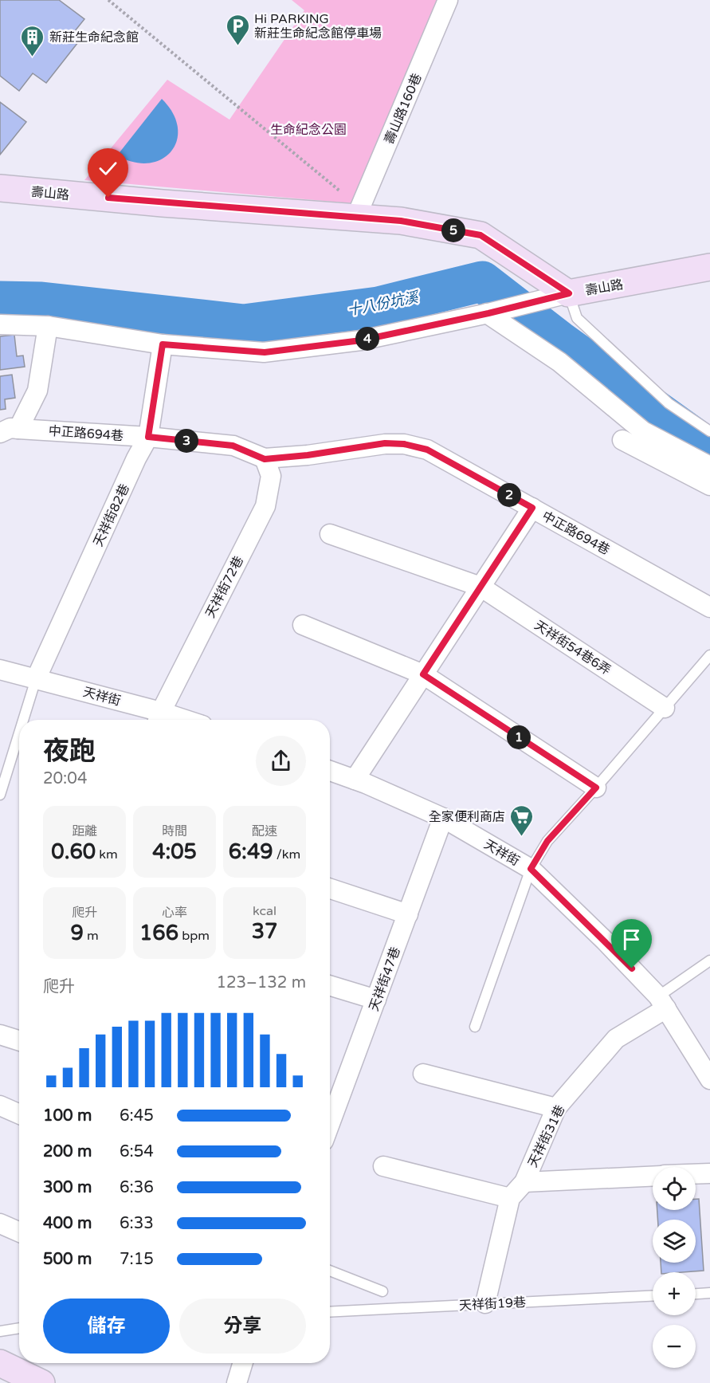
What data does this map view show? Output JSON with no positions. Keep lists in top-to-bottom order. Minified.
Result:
{"streets":{"street":["壽山路160巷","壽山路","中正路694巷","天祥街82巷","天祥街72巷","天祥街54巷6弄","天祥街","天祥街47巷","天祥街31巷"],"lane":["天祥街19巷"]},"crossings":[["壽山路160巷","壽山路"],["中正路694巷","天祥街82巷"],["中正路694巷","天祥街72巷"],["天祥街82巷","天祥街"],["天祥街72巷","天祥街"],["天祥街","天祥街47巷"],["天祥街","天祥街31巷"],["天祥街31巷","天祥街19巷"]],"water":["十八份坑溪"],"parks":["生命紀念公園"],"places":{"parking":["Hi PARKING 新莊生命紀念館停車場"],"building":["新莊生命紀念館"],"supermarket":["全家便利商店"]},"page":{"pins":["5","4","3","2","1"],"heading":["夜跑","20:04"],"stats":[["距離","0.60 km"],["時間","4:05"],["配速","6:49 /km"],["爬升","9 m"],["心率","166 bpm"],["kcal","37"]],"chart":["爬升","123–132 m"],"list":[{"name":"100 m","note":"6:45"},{"name":"200 m","note":"6:54"},{"name":"300 m","note":"6:36"},{"name":"400 m","note":"6:33"},{"name":"500 m","note":"7:15"}],"map_buttons":["+","−"],"buttons":["儲存","分享"]}}
